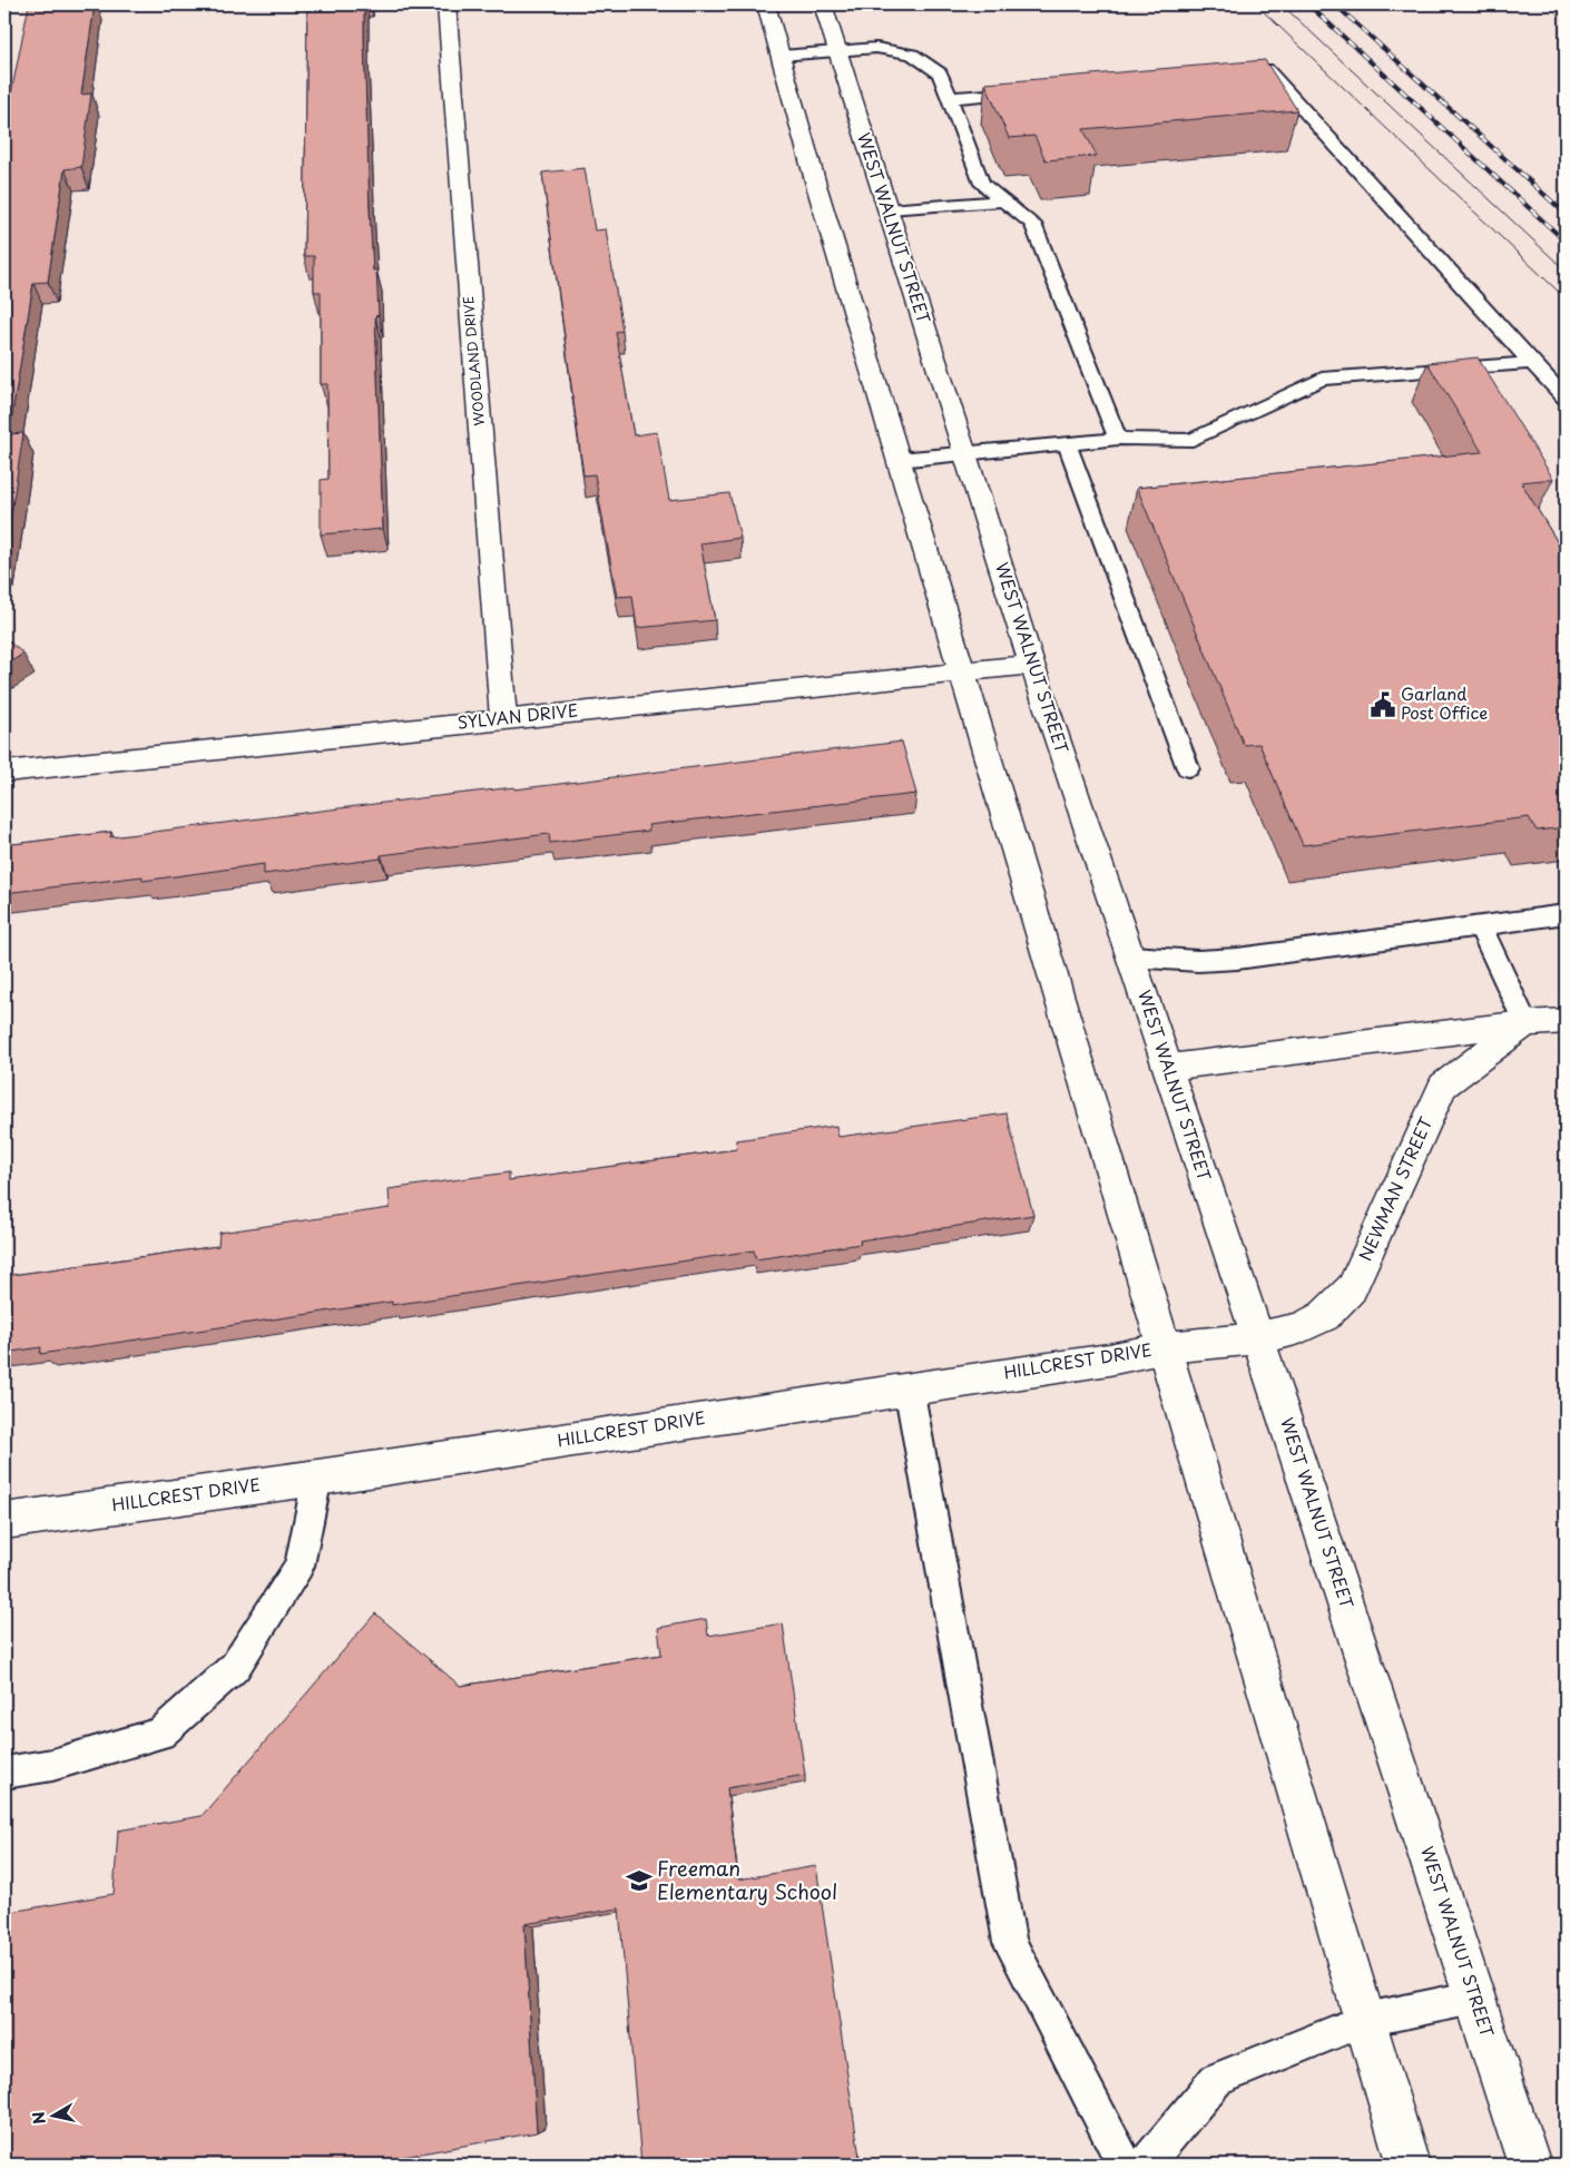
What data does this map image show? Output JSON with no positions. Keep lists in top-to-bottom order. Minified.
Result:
{"streets":{"main road":["WEST WALNUT STREET","WOODLAND DRIVE","SYLVAN DRIVE","NEWMAN STREET","HILLCREST DRIVE"]},"crossings":[["WEST WALNUT STREET","SYLVAN DRIVE"],["WEST WALNUT STREET","NEWMAN STREET"],["WEST WALNUT STREET","HILLCREST DRIVE"],["WOODLAND DRIVE","SYLVAN DRIVE"],["NEWMAN STREET","HILLCREST DRIVE"]],"places":{"public building":["Garland Post Office"],"school or university":["Freeman Elementary School"]},"north":"left"}
